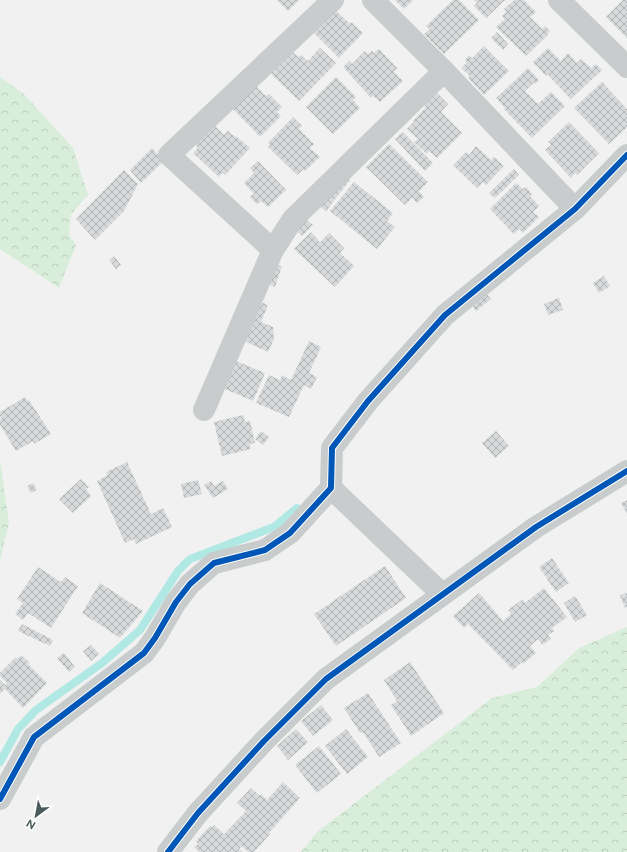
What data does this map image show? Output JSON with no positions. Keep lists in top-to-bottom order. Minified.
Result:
{"north":"bottom left"}
